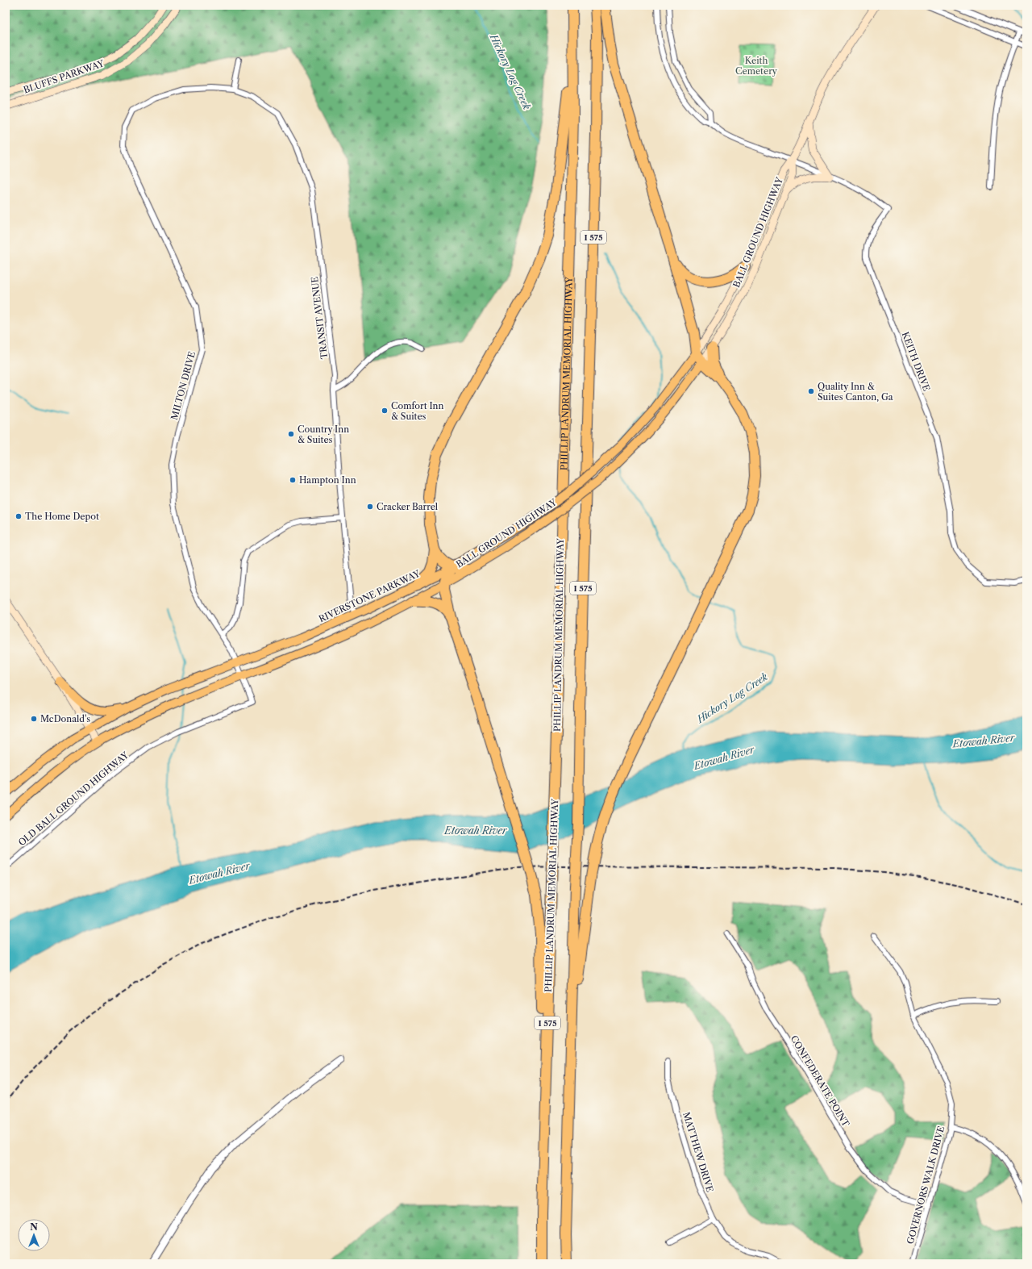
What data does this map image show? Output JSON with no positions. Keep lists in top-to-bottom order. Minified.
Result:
{"streets":{"highway":["I 575","PHILLIP LANDRUM MEMORIAL HIGHWAY"],"main road":["BLUFFS PARKWAY","BALL GROUND HIGHWAY","RIVERSTONE PARKWAY"],"street":["TRANSIT AVENUE","KEITH DRIVE","MILTON DRIVE","OLD BALL GROUND HIGHWAY","CONFEDERATE POINT","MATTHEW DRIVE","GOVERNORS WALK DRIVE"]},"crossings":[["BALL GROUND HIGHWAY","KEITH DRIVE"],["BALL GROUND HIGHWAY","RIVERSTONE PARKWAY"],["TRANSIT AVENUE","MILTON DRIVE"],["TRANSIT AVENUE","RIVERSTONE PARKWAY"],["MILTON DRIVE","RIVERSTONE PARKWAY"],["MILTON DRIVE","OLD BALL GROUND HIGHWAY"],["CONFEDERATE POINT","GOVERNORS WALK DRIVE"]],"water":["Hickory Log Creek","Etowah River"],"parks":["Keith Cemetery"],"places":["Quality Inn & Suites Canton, Ga","Comfort Inn & Suites","Country Inn & Suites","Hampton Inn","Cracker Barrel","The Home Depot","McDonald's"],"north":"top"}
